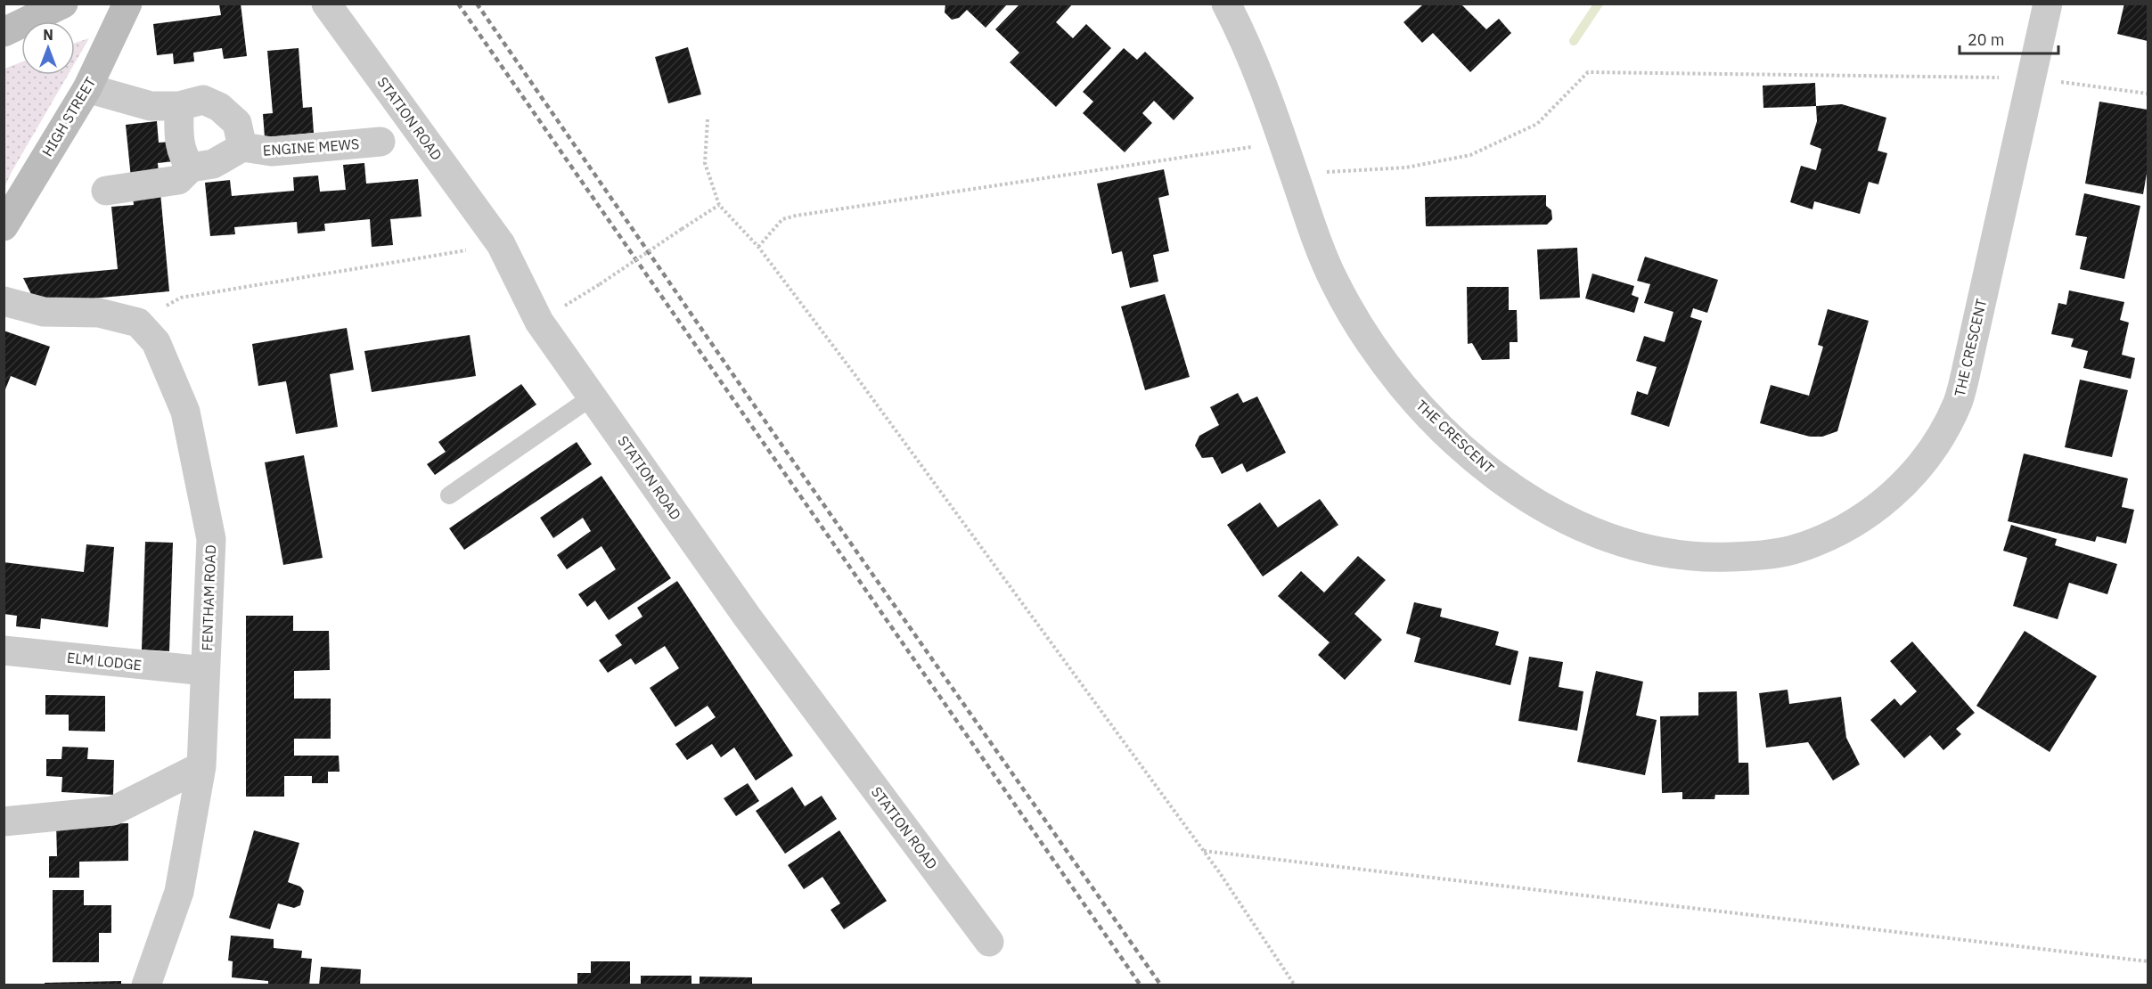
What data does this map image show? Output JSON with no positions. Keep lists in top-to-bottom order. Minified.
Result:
{"streets":{"main road":["HIGH STREET"],"street":["STATION ROAD","ENGINE MEWS","THE CRESCENT","FENTHAM ROAD","ELM LODGE"]},"crossings":[["HIGH STREET","ENGINE MEWS"],["FENTHAM ROAD","ELM LODGE"]],"scale_bar":"20 m","north":"top"}
